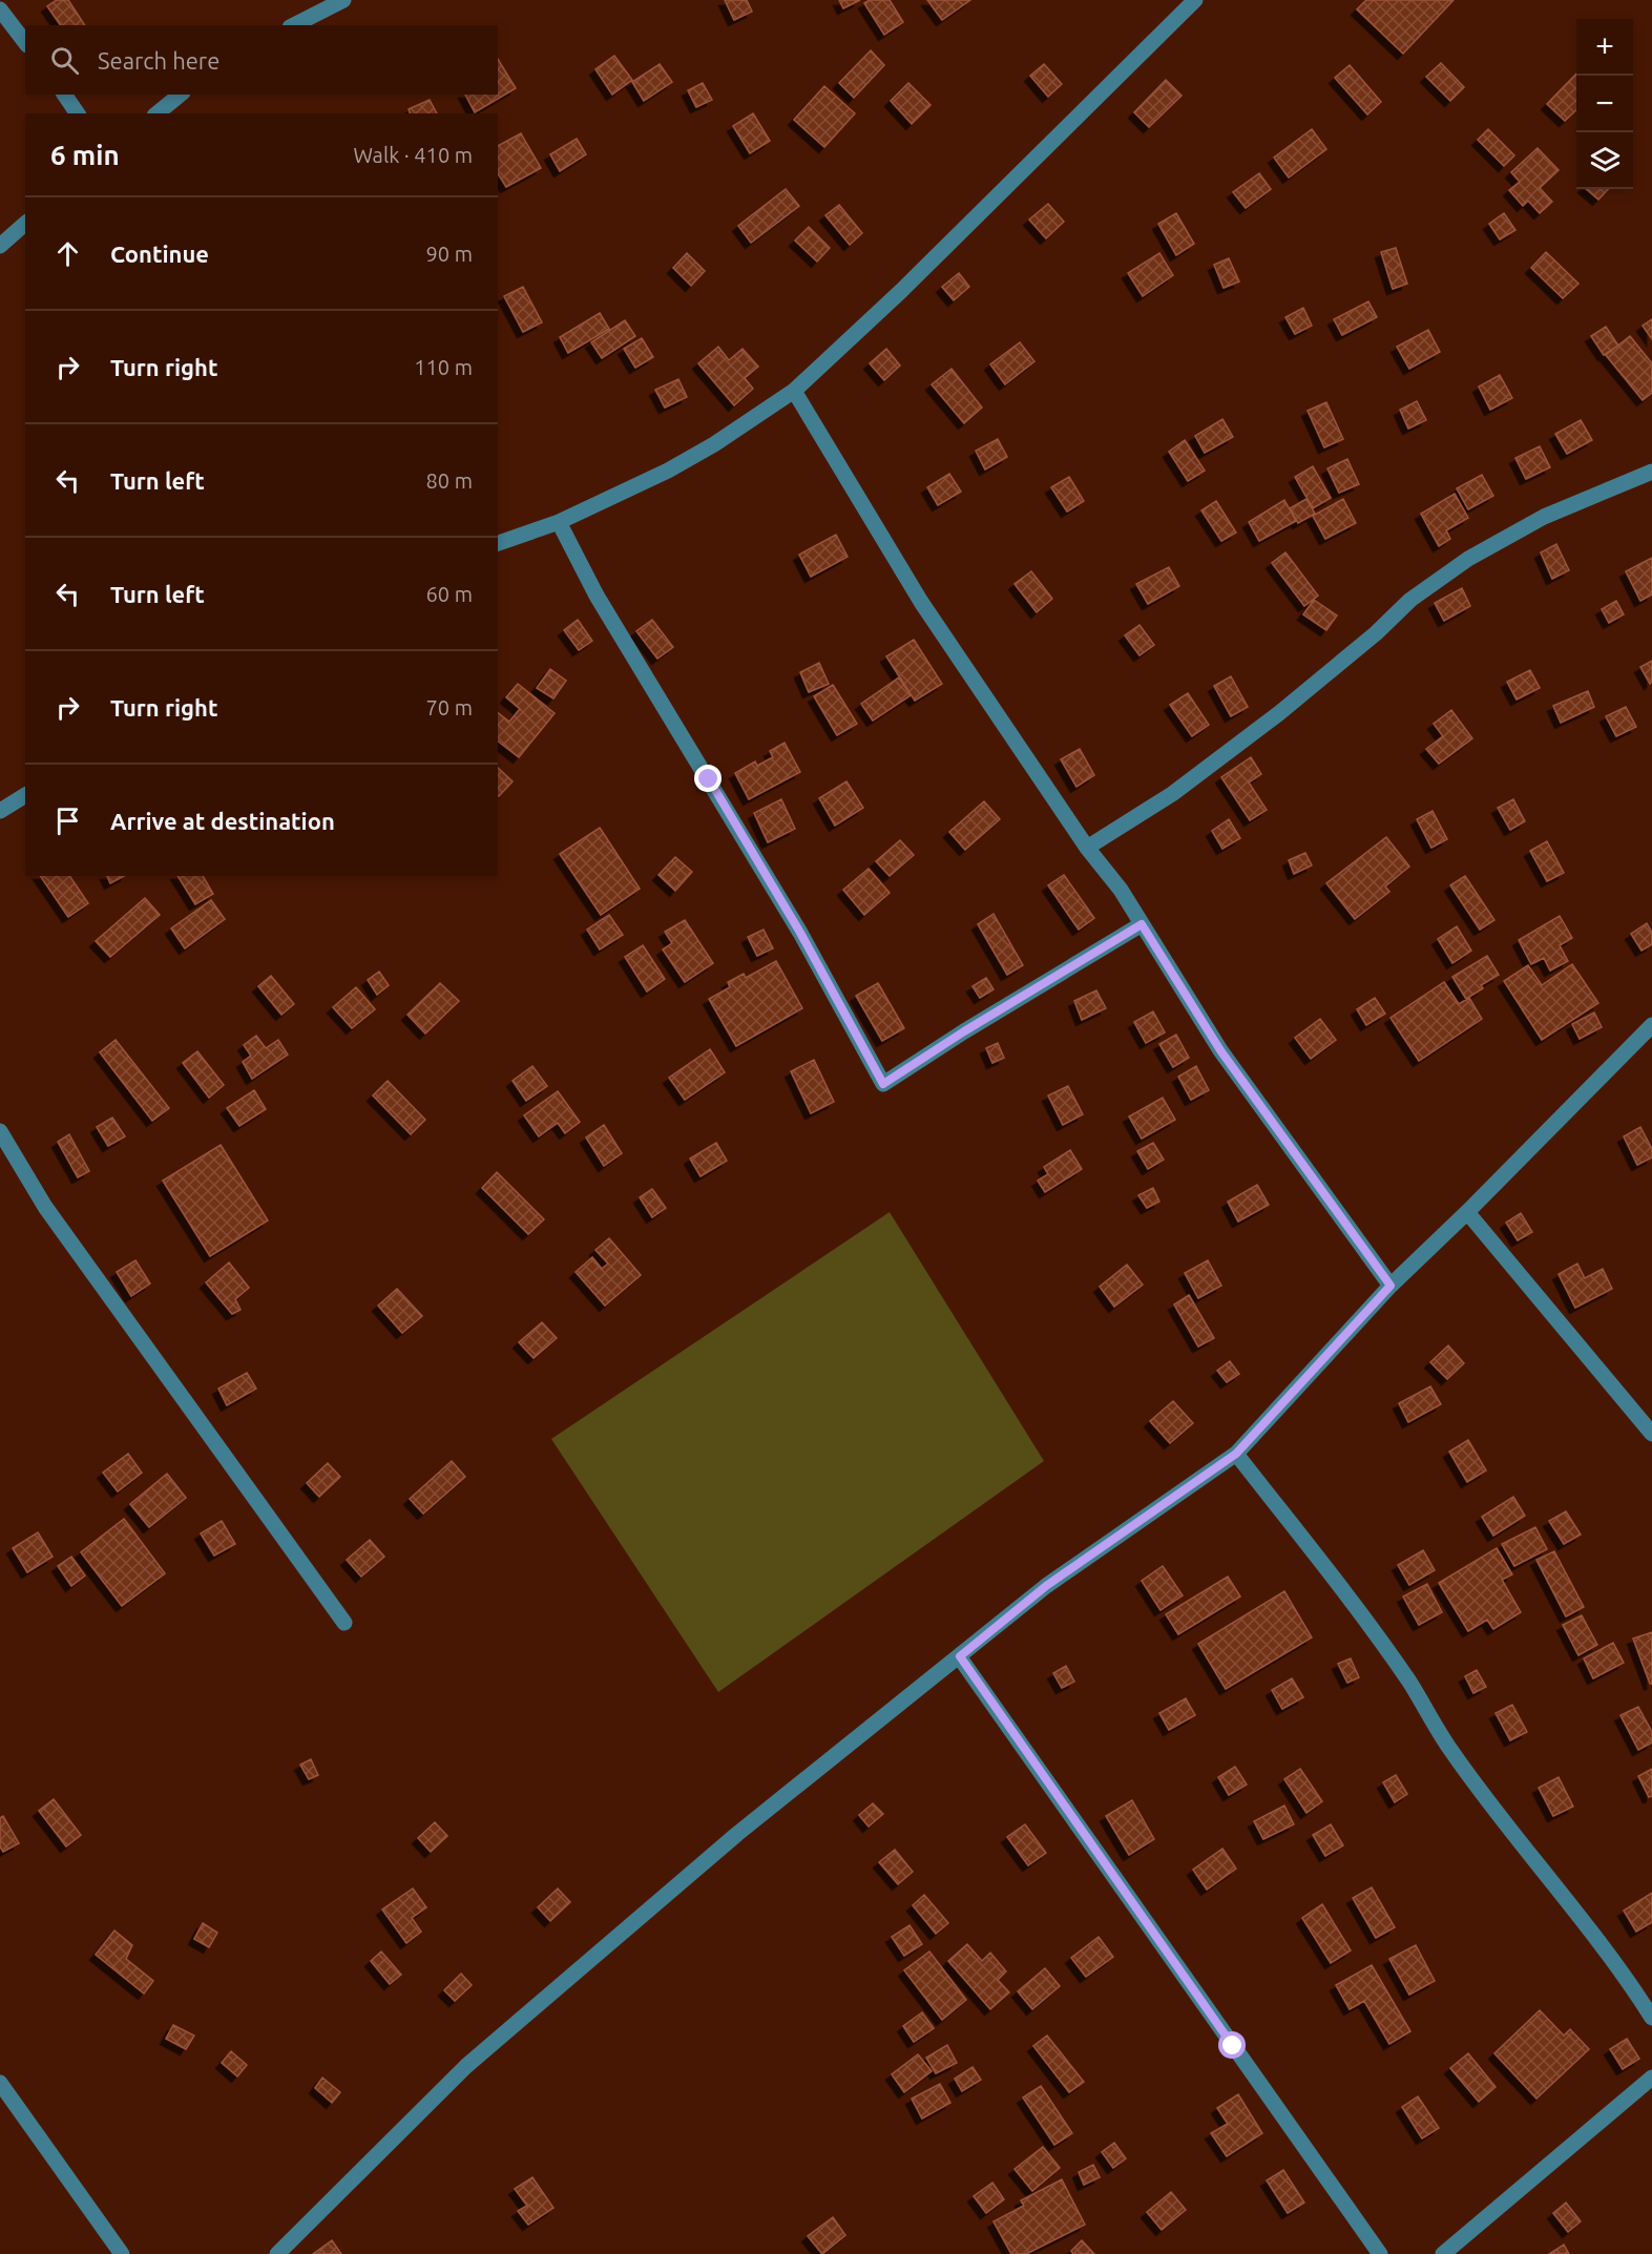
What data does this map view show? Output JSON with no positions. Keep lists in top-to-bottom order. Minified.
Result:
{"page":{"map_buttons":["+","−"],"search":"Search here","heading":["6 min","Walk · 410 m"],"list":[["Continue","90 m"],["Turn right","110 m"],["Turn left","80 m"],["Turn left","60 m"],["Turn right","70 m"],"Arrive at destination"]}}
